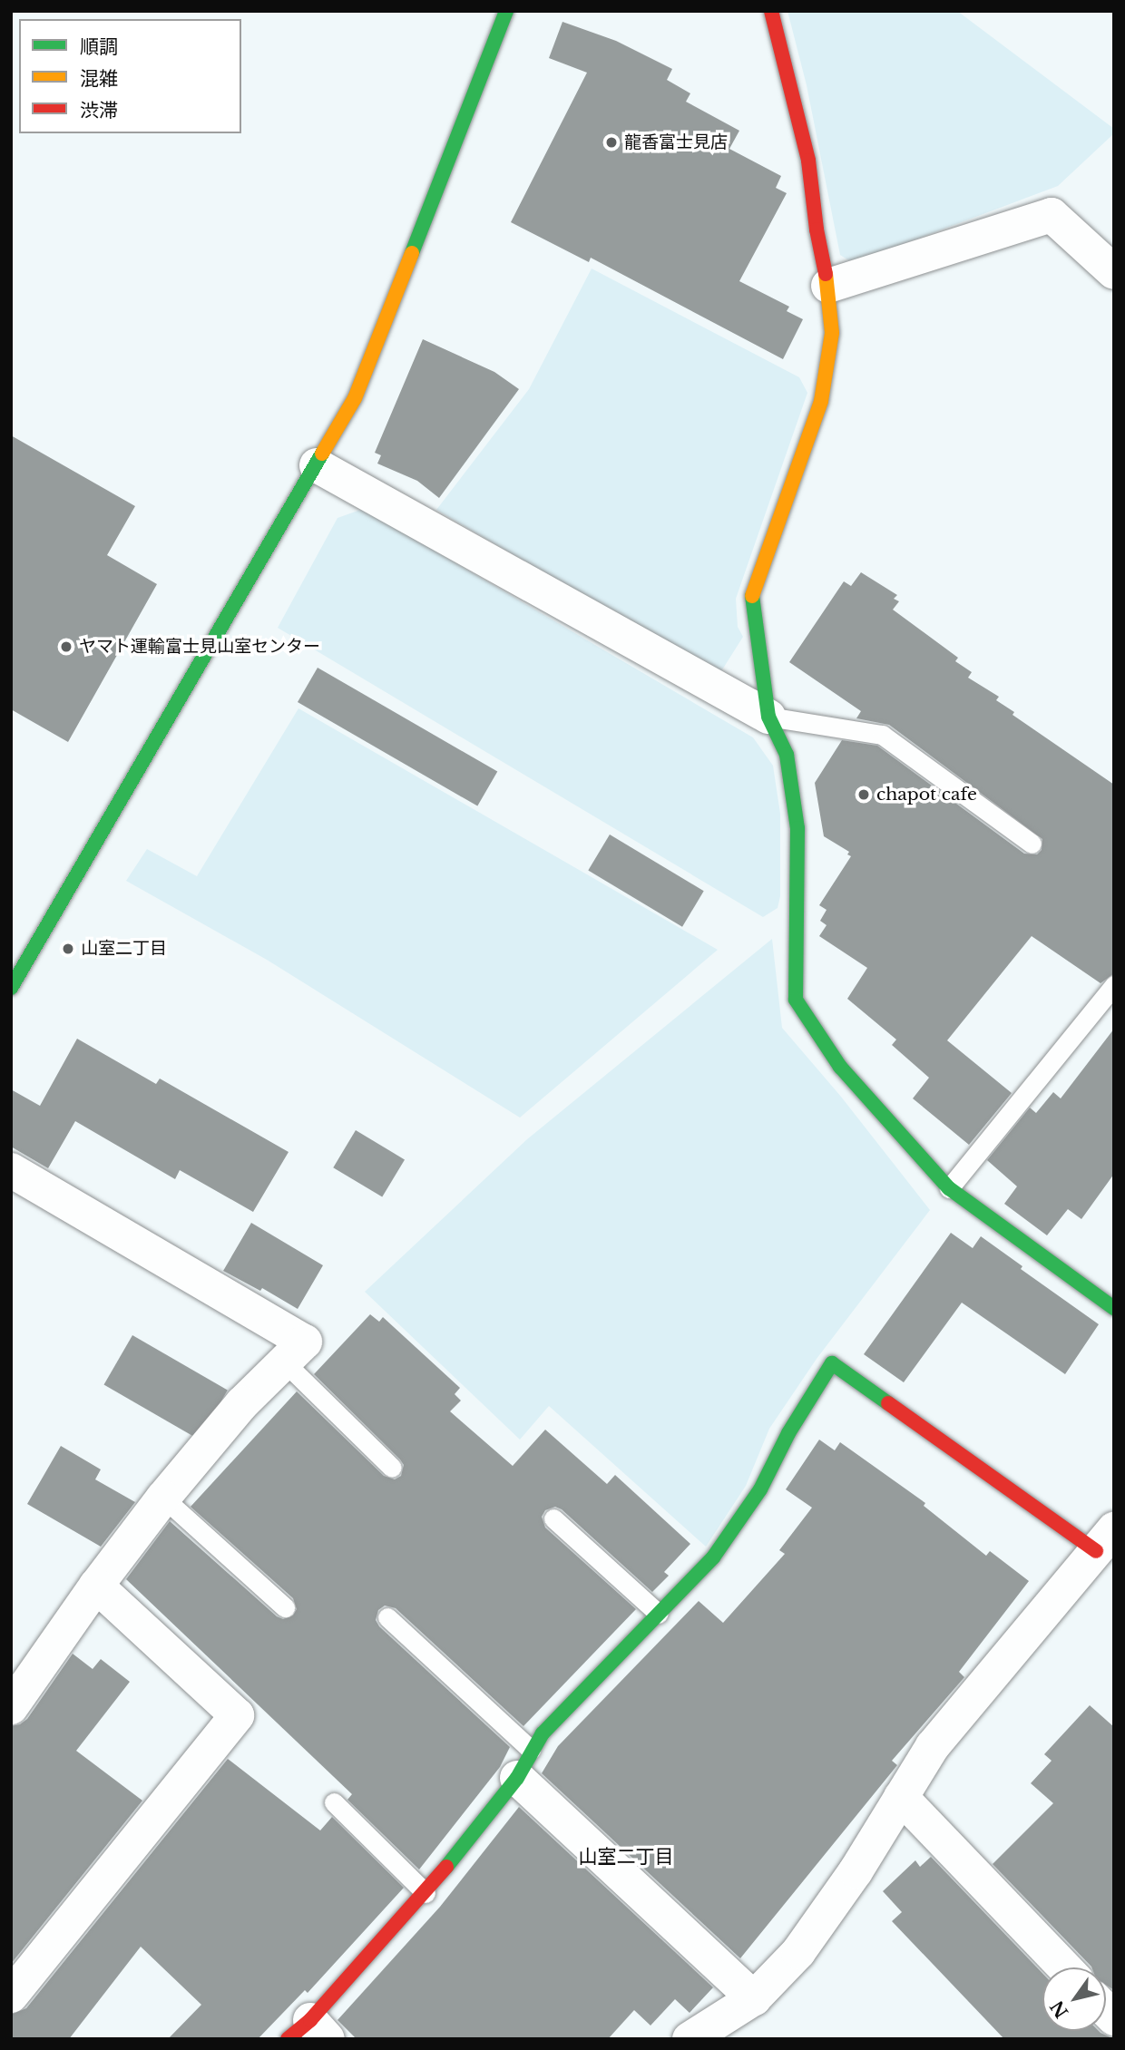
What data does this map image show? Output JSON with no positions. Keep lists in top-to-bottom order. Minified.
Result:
{"districts":["山室二丁目"],"places":["龍香富士見店","ヤマト運輸富士見山室センター","chapot cafe","山室二丁目"],"legend":["順調","混雑","渋滞"],"north":"bottom left"}
